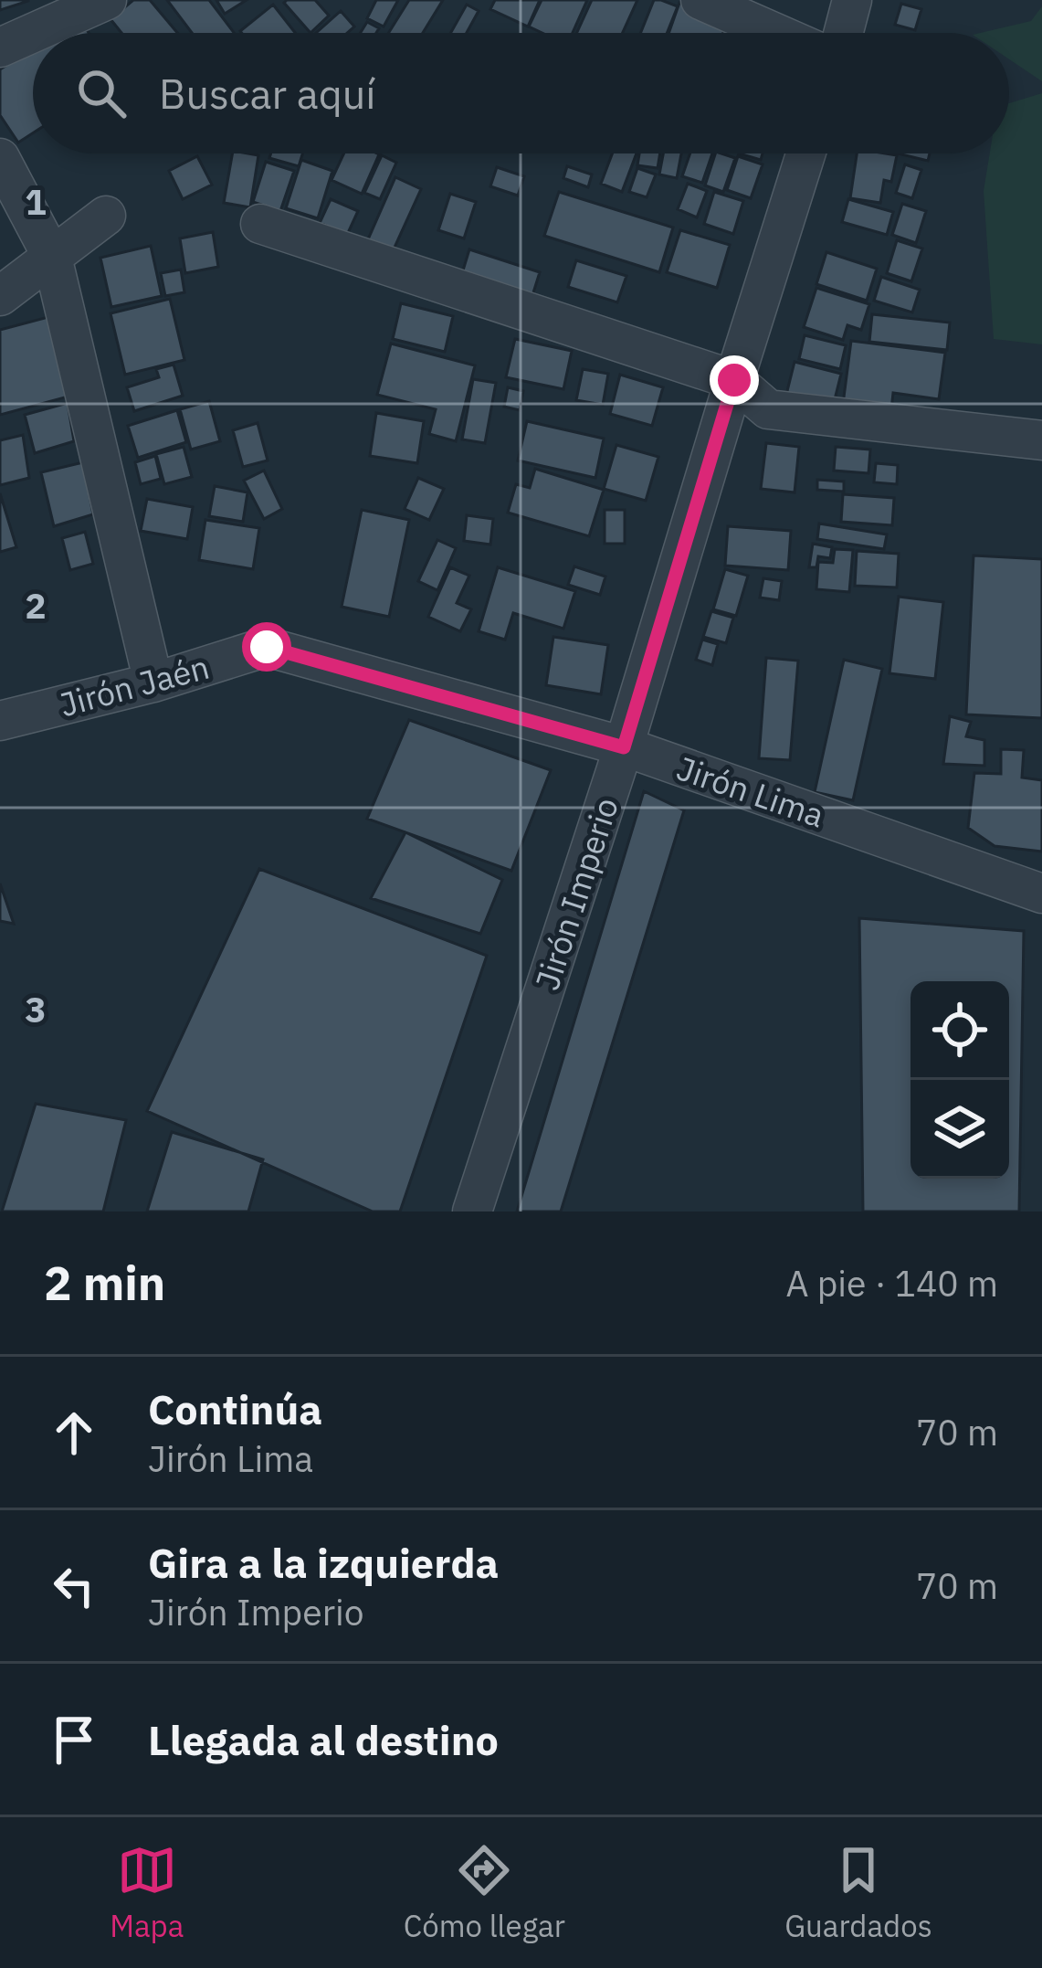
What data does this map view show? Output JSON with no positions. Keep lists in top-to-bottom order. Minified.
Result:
{"streets":{"street":["Jirón Jaén","Jirón Lima","Jirón Imperio"]},"crossings":[["Jirón Jaén","Jirón Lima"],["Jirón Lima","Jirón Imperio"]],"page":{"search":"Buscar aquí","heading":["2 min","A pie · 140 m"],"list":[["Continúa","Jirón Lima","70 m"],["Gira a la izquierda","Jirón Imperio","70 m"],"Llegada al destino"],"nav":["Mapa","Cómo llegar","Guardados"]},"grid":{"rows":["1","2","3"]}}
